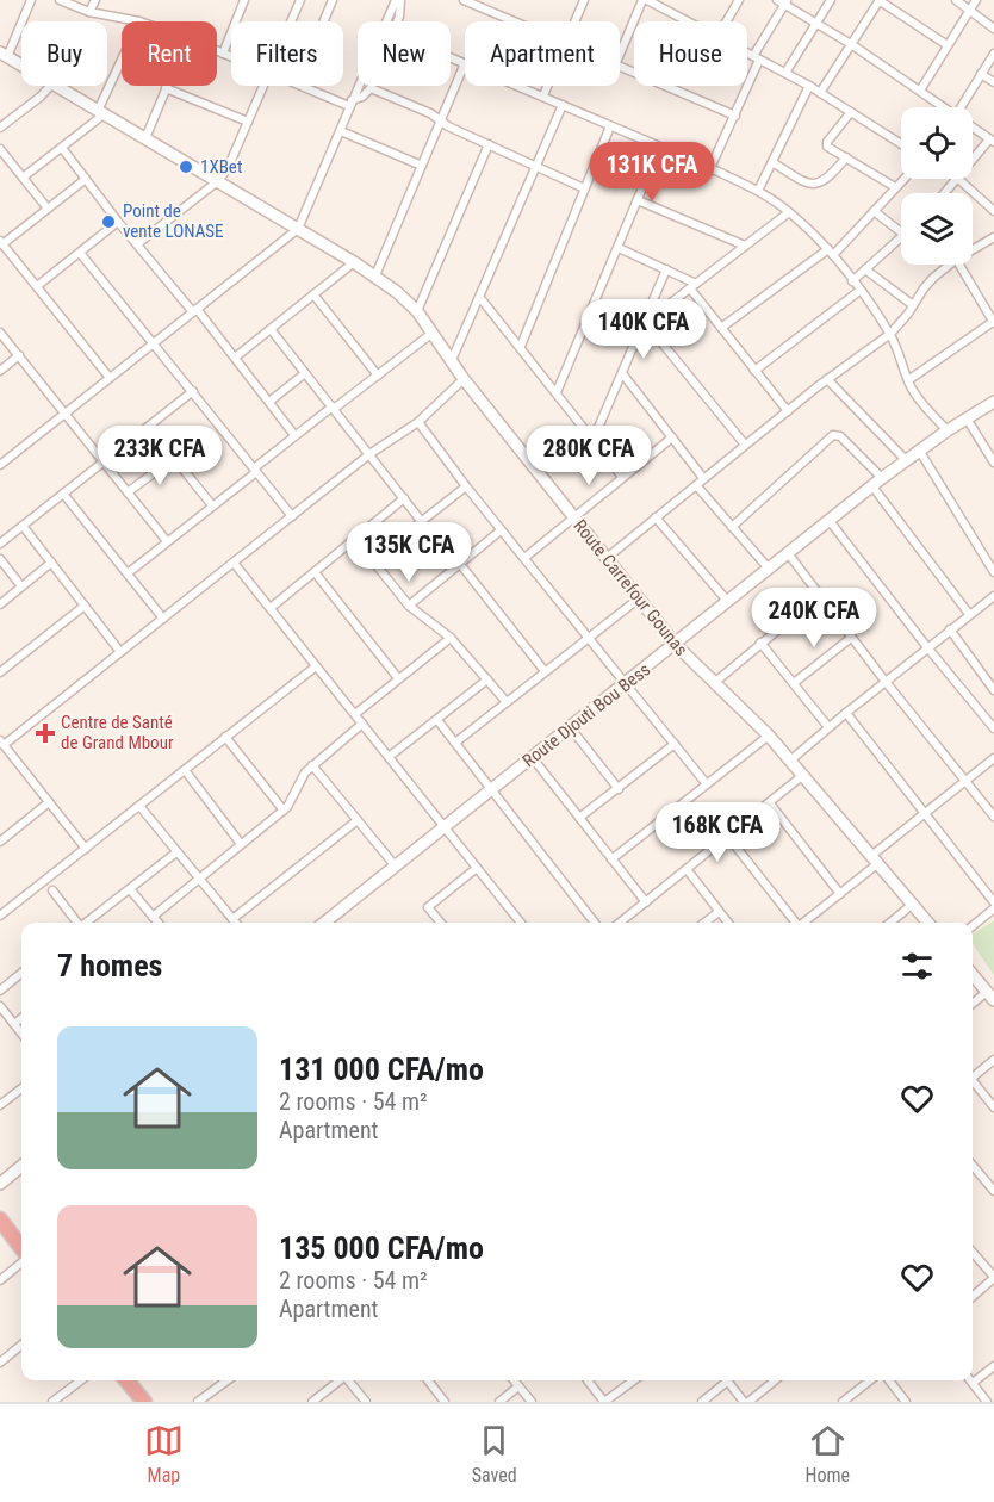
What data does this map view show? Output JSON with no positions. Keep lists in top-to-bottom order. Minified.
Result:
{"streets":{"main road":["Route Carrefour Gounas","Route Djouti Bou Bess"]},"crossings":[["Route Carrefour Gounas","Route Djouti Bou Bess"]],"places":{"other":["1XBet","Point de vente LONASE"],"health":["Centre de Santé de Grand Mbour"]},"page":{"chip":["Buy","Rent","Filters","New","Apartment","House"],"price":["131K CFA","140K CFA","233K CFA","280K CFA","135K CFA","240K CFA","168K CFA"],"heading":"7 homes","list":[{"name":"131 000 CFA/mo","note":"2 rooms · 54 m² · Apartment"},{"name":"135 000 CFA/mo","note":"2 rooms · 54 m² · Apartment"}],"tabs":["Map","Saved","Home"]}}
